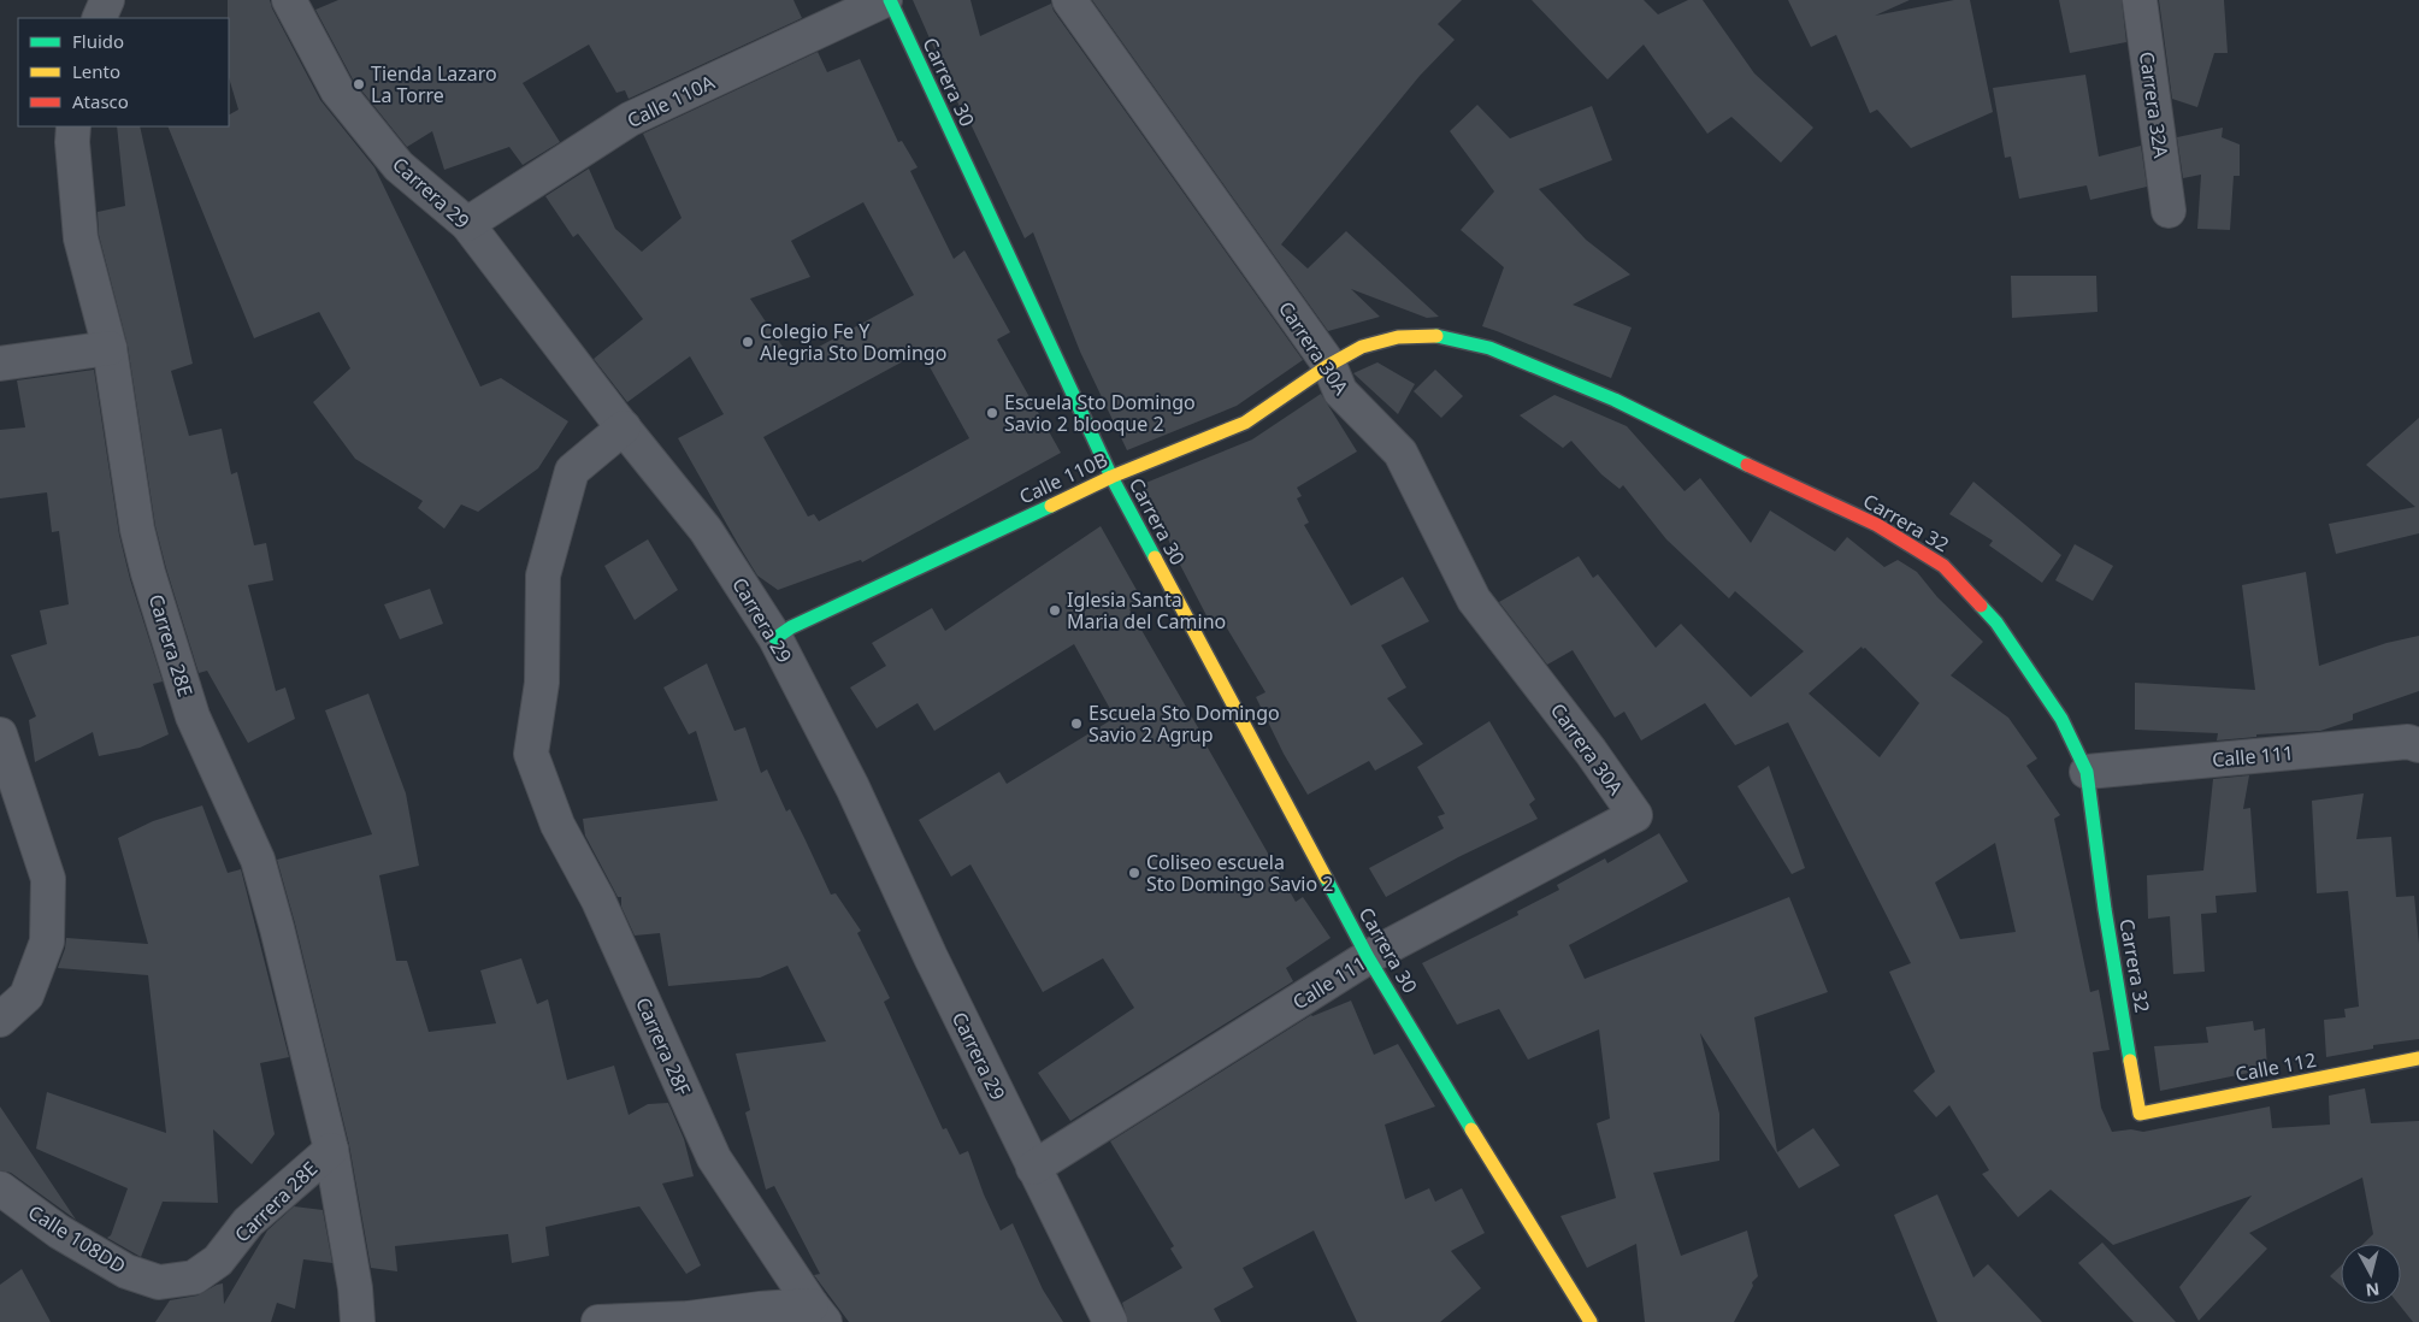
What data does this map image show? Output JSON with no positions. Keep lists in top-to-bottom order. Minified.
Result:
{"streets":{"street":["Carrera 30","Calle 110A","Carrera 32A","Carrera 29","Carrera 30A","Calle 110B","Carrera 32","Carrera 28E","Calle 111","Carrera 28F","Calle 112","Calle 108DD"]},"crossings":[["Carrera 30","Calle 110A"],["Carrera 30","Calle 110B"],["Carrera 30","Calle 111"],["Calle 110A","Carrera 29"],["Carrera 29","Calle 110B"],["Carrera 29","Calle 111"],["Carrera 29","Carrera 28F"],["Carrera 30A","Calle 110B"],["Carrera 30A","Calle 111"],["Calle 110B","Carrera 32"],["Carrera 32","Calle 111"],["Carrera 32","Calle 112"],["Carrera 28E","Calle 108DD"]],"places":["Tienda Lazaro La Torre","Colegio Fe Y Alegria Sto Domingo","Escuela Sto Domingo Savio 2 blooque 2","Iglesia Santa Maria del Camino","Escuela Sto Domingo Savio 2 Agrup","Coliseo escuela Sto Domingo Savio 2"],"legend":["Fluido","Lento","Atasco"],"north":"bottom"}
